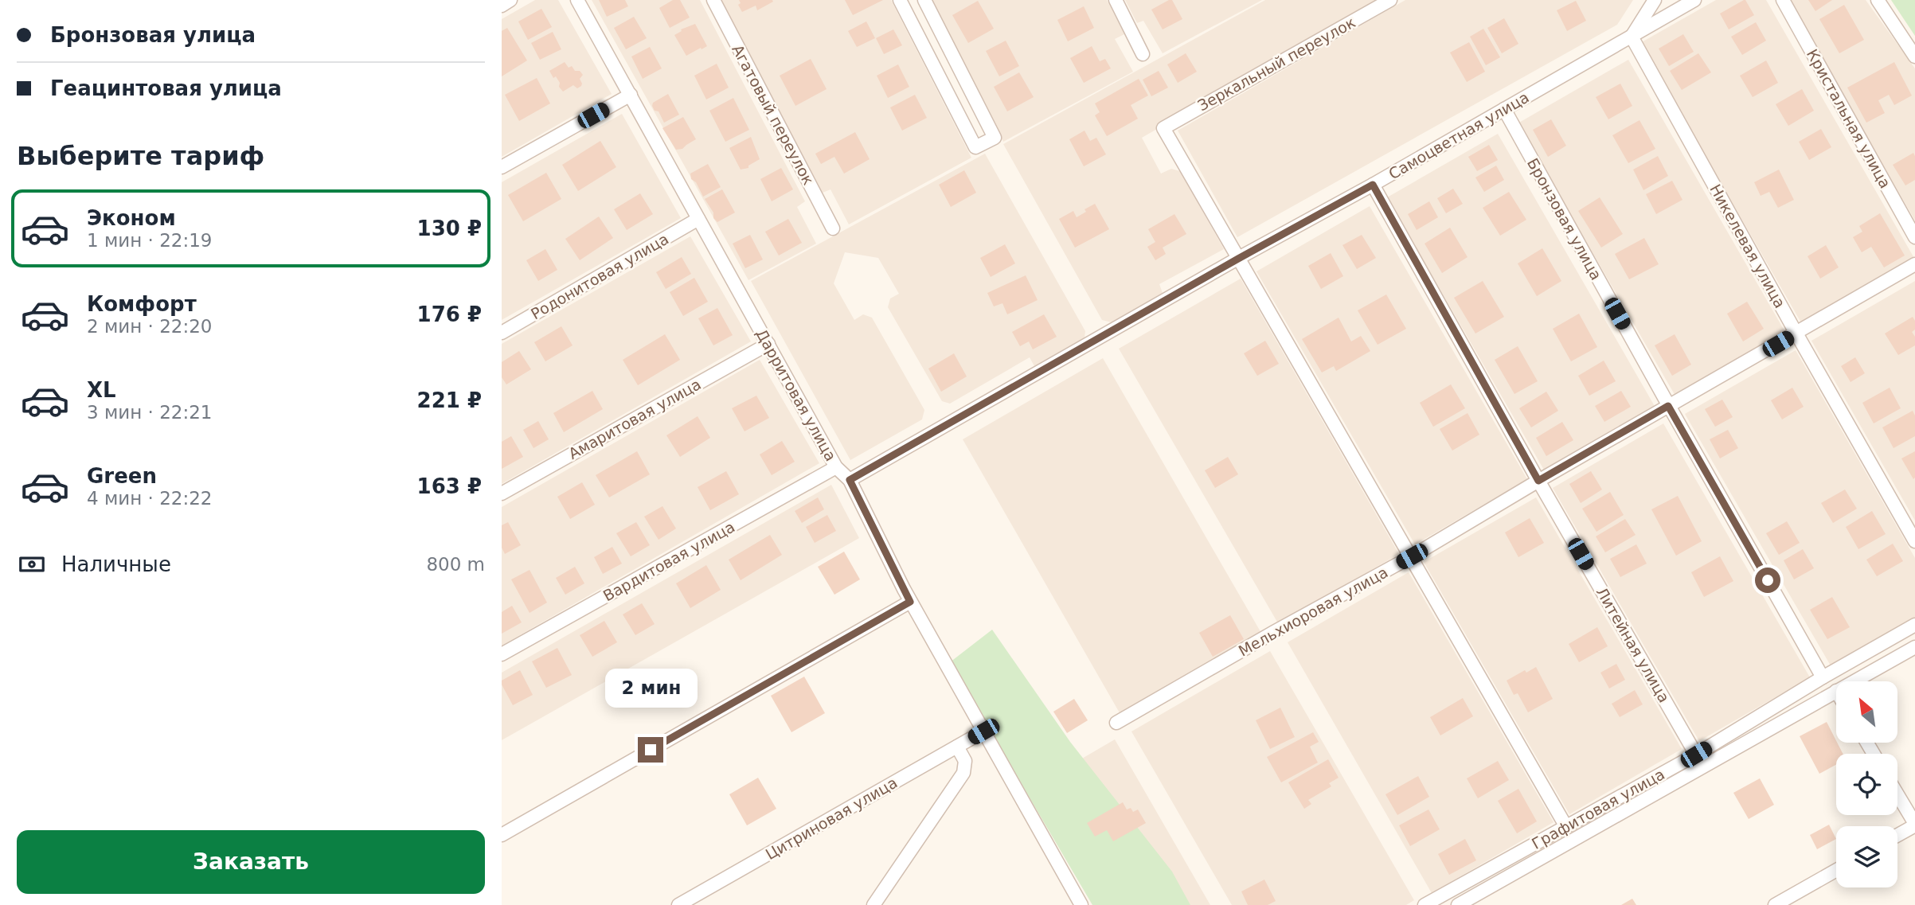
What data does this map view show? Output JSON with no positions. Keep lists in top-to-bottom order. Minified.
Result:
{"streets":{"street":["Зеркальный переулок","Агатовый переулок","Кристальная улица","Самоцветная улица","Бронзовая улица","Никелевая улица","Родонитовая улица","Дарритовая улица","Амаритовая улица","Вардитовая улица","Мельхиоровая улица","Литейная улица","Графитовая улица","Цитриновая улица"]},"crossings":[["Зеркальный переулок","Самоцветная улица"],["Самоцветная улица","Бронзовая улица"],["Самоцветная улица","Никелевая улица"],["Самоцветная улица","Дарритовая улица"],["Самоцветная улица","Литейная улица"],["Бронзовая улица","Мельхиоровая улица"],["Бронзовая улица","Графитовая улица"],["Никелевая улица","Мельхиоровая улица"],["Родонитовая улица","Дарритовая улица"],["Дарритовая улица","Амаритовая улица"],["Дарритовая улица","Вардитовая улица"],["Дарритовая улица","Цитриновая улица"],["Мельхиоровая улица","Литейная улица"],["Литейная улица","Графитовая улица"]],"north":"top left","page":{"banner":["Бронзовая улица","Геацинтовая улица"],"heading":"Выберите тариф","list":[{"name":"Эконом","note":"1 мин · 22:19","value":"130 ₽"},{"name":"Комфорт","note":"2 мин · 22:20","value":"176 ₽"},{"name":"XL","note":"3 мин · 22:21","value":"221 ₽"},{"name":"Green","note":"4 мин · 22:22","value":"163 ₽"}],"pay":["Наличные","800 m"],"bubble":"2 мин","buttons":"Заказать"}}
